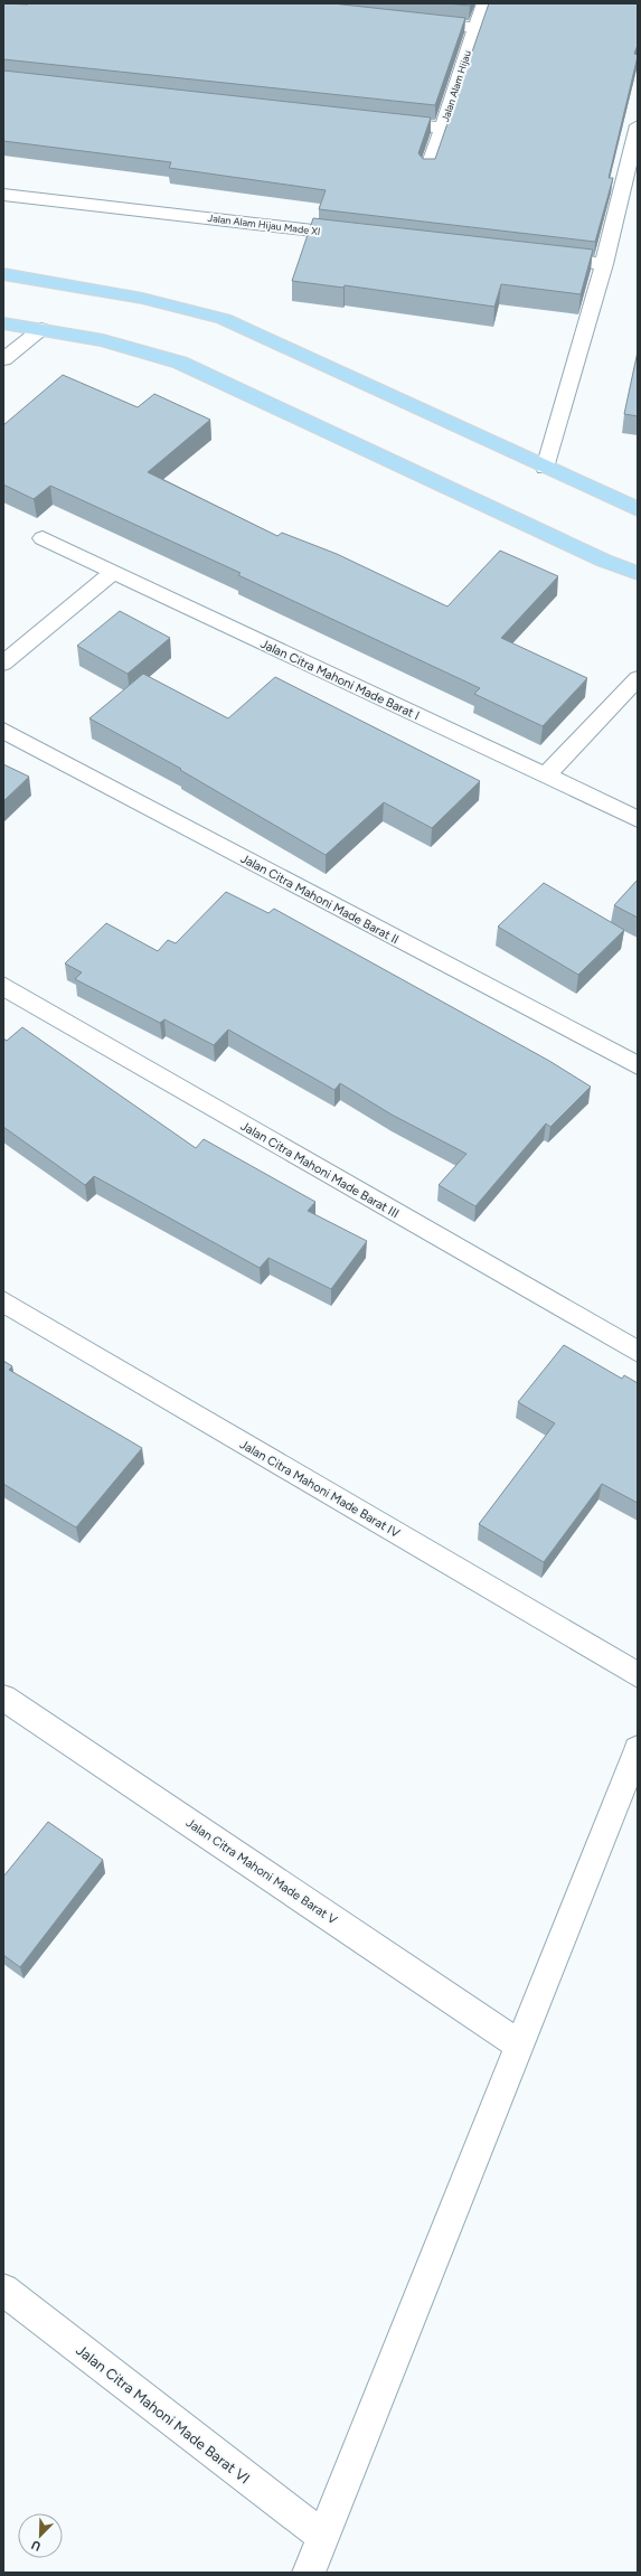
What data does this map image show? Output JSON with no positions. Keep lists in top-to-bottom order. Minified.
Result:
{"streets":{"street":["Jalan Alam Hijau","Jalan Alam Hijau Made XI","Jalan Citra Mahoni Made Barat I","Jalan Citra Mahoni Made Barat II","Jalan Citra Mahoni Made Barat III","Jalan Citra Mahoni Made Barat IV","Jalan Citra Mahoni Made Barat V","Jalan Citra Mahoni Made Barat VI"]},"north":"bottom left"}
